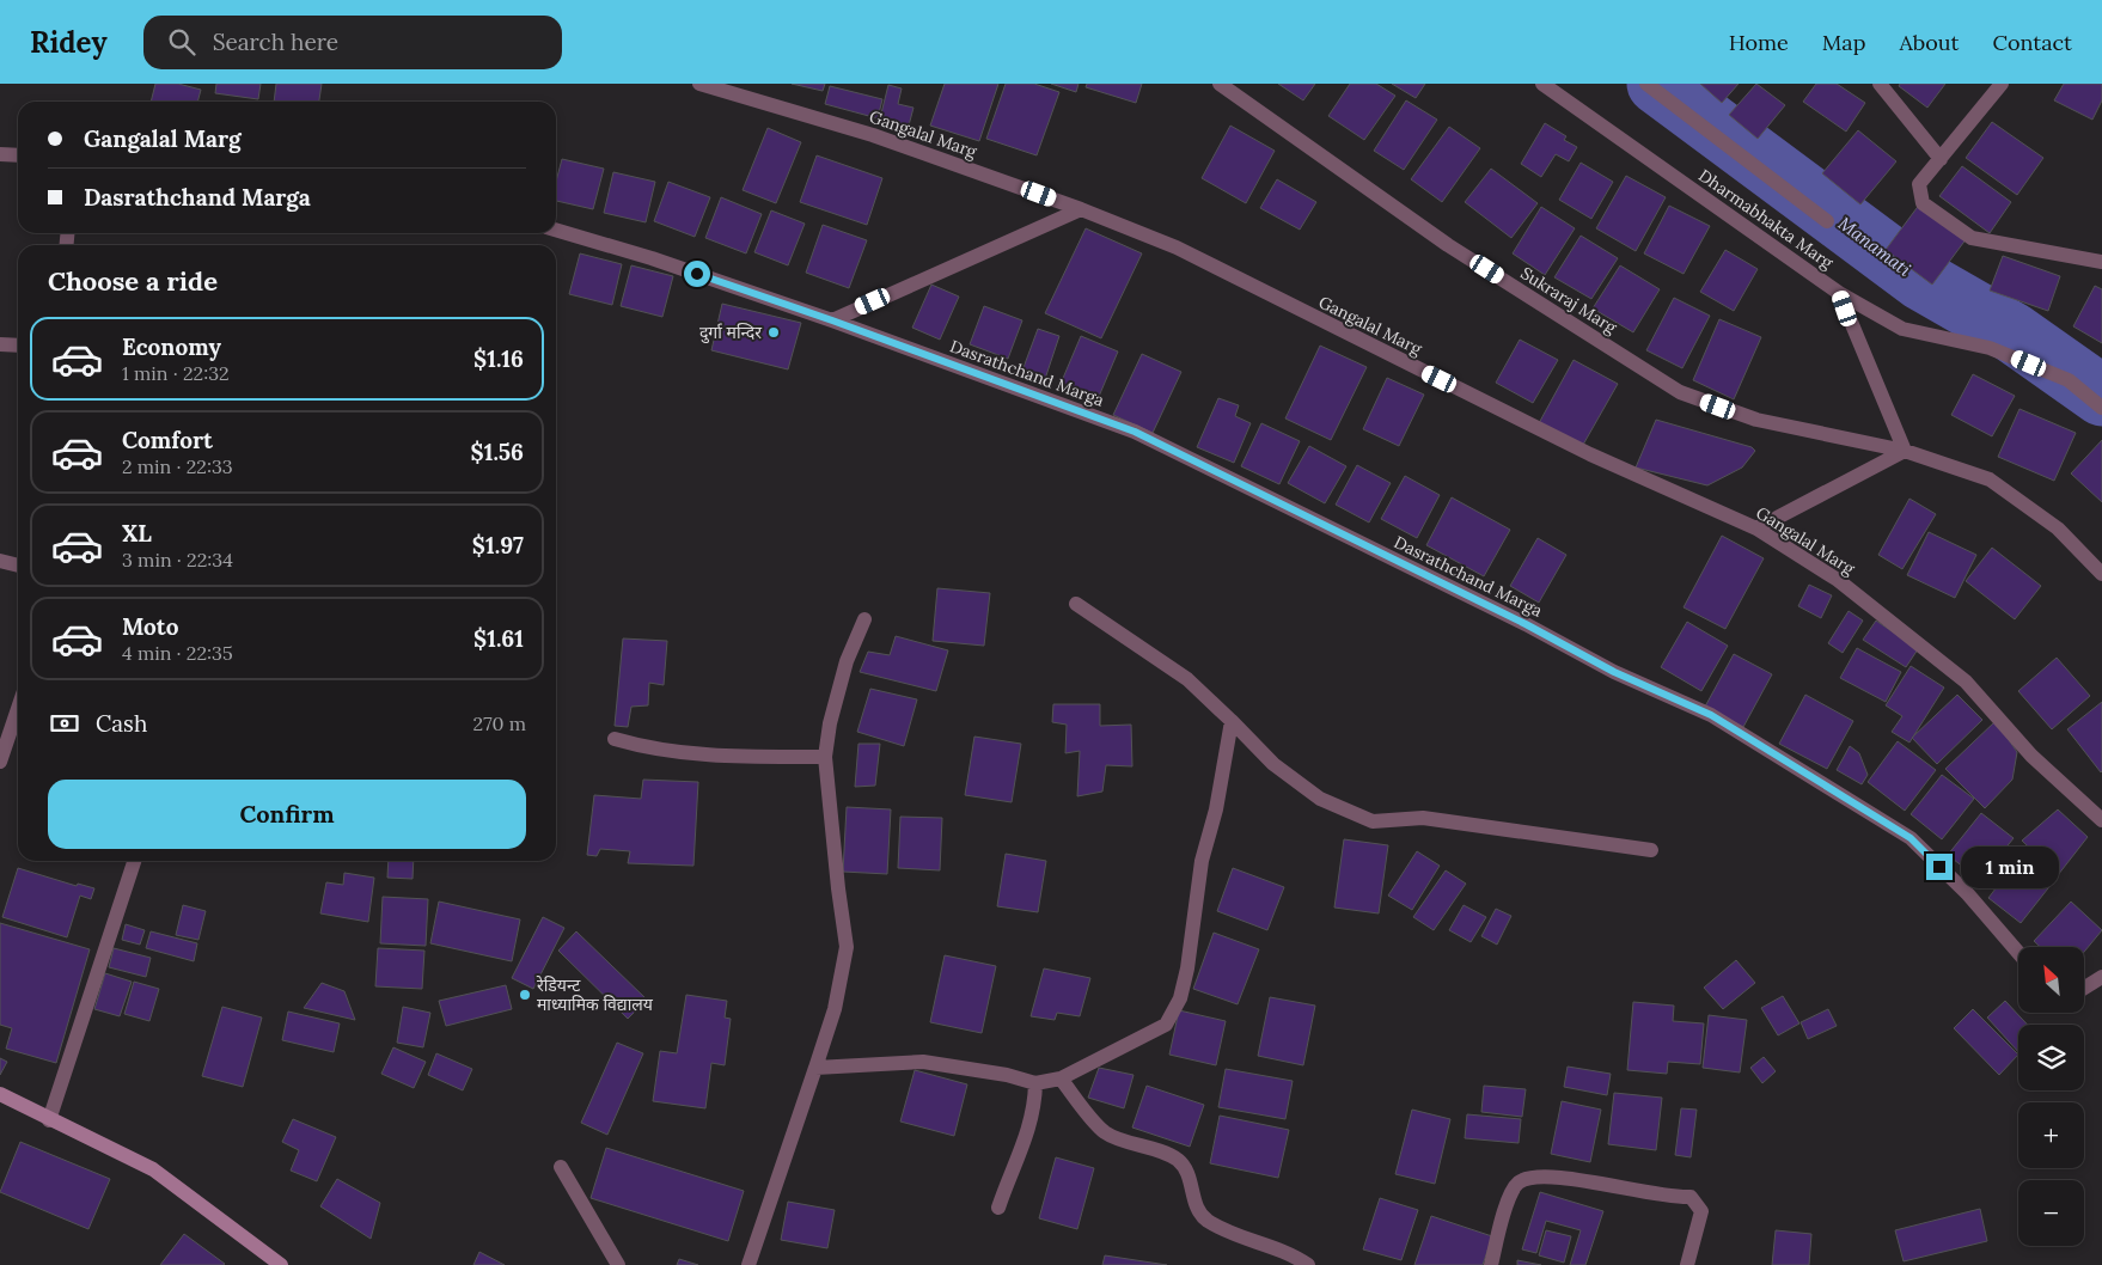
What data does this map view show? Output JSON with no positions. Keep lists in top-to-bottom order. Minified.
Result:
{"streets":{"street":["Gangalal Marg","Dharmabhakta Marg","Sukraraj Marg","Dasrathchand Marga"]},"crossings":[["Dharmabhakta Marg","Sukraraj Marg"]],"water":["Manamati"],"places":["दुर्गा मन्दिर","रेडियन्ट माध्यामिक विद्यालय"],"north":"top left","page":{"header":"Ridey","search":"Search here","nav":["Home","Map","About","Contact"],"banner":["Gangalal Marg","Dasrathchand Marga"],"heading":"Choose a ride","list":[{"name":"Economy","note":"1 min · 22:32","value":"$1.16"},{"name":"Comfort","note":"2 min · 22:33","value":"$1.56"},{"name":"XL","note":"3 min · 22:34","value":"$1.97"},{"name":"Moto","note":"4 min · 22:35","value":"$1.61"}],"pay":["Cash","270 m"],"buttons":"Confirm","bubble":"1 min","map_buttons":["+","−"]}}
